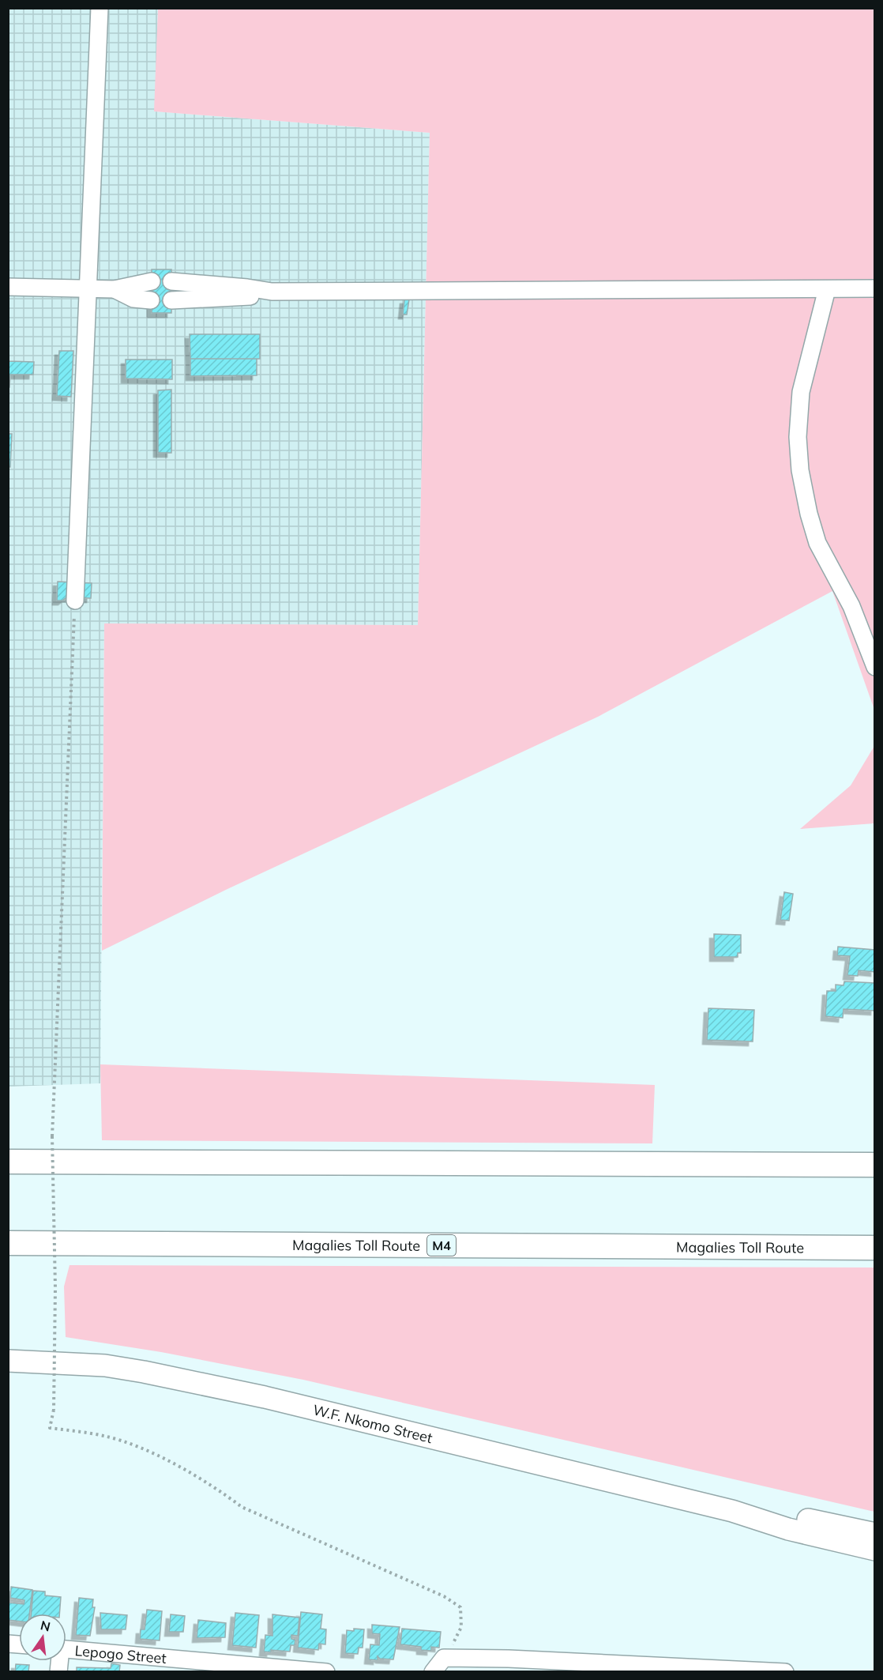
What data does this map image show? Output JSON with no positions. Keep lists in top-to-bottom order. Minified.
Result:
{"streets":{"highway":["Magalies Toll Route","M4"],"main road":["W.F. Nkomo Street"],"street":["Lepogo Street"]},"north":"top"}
